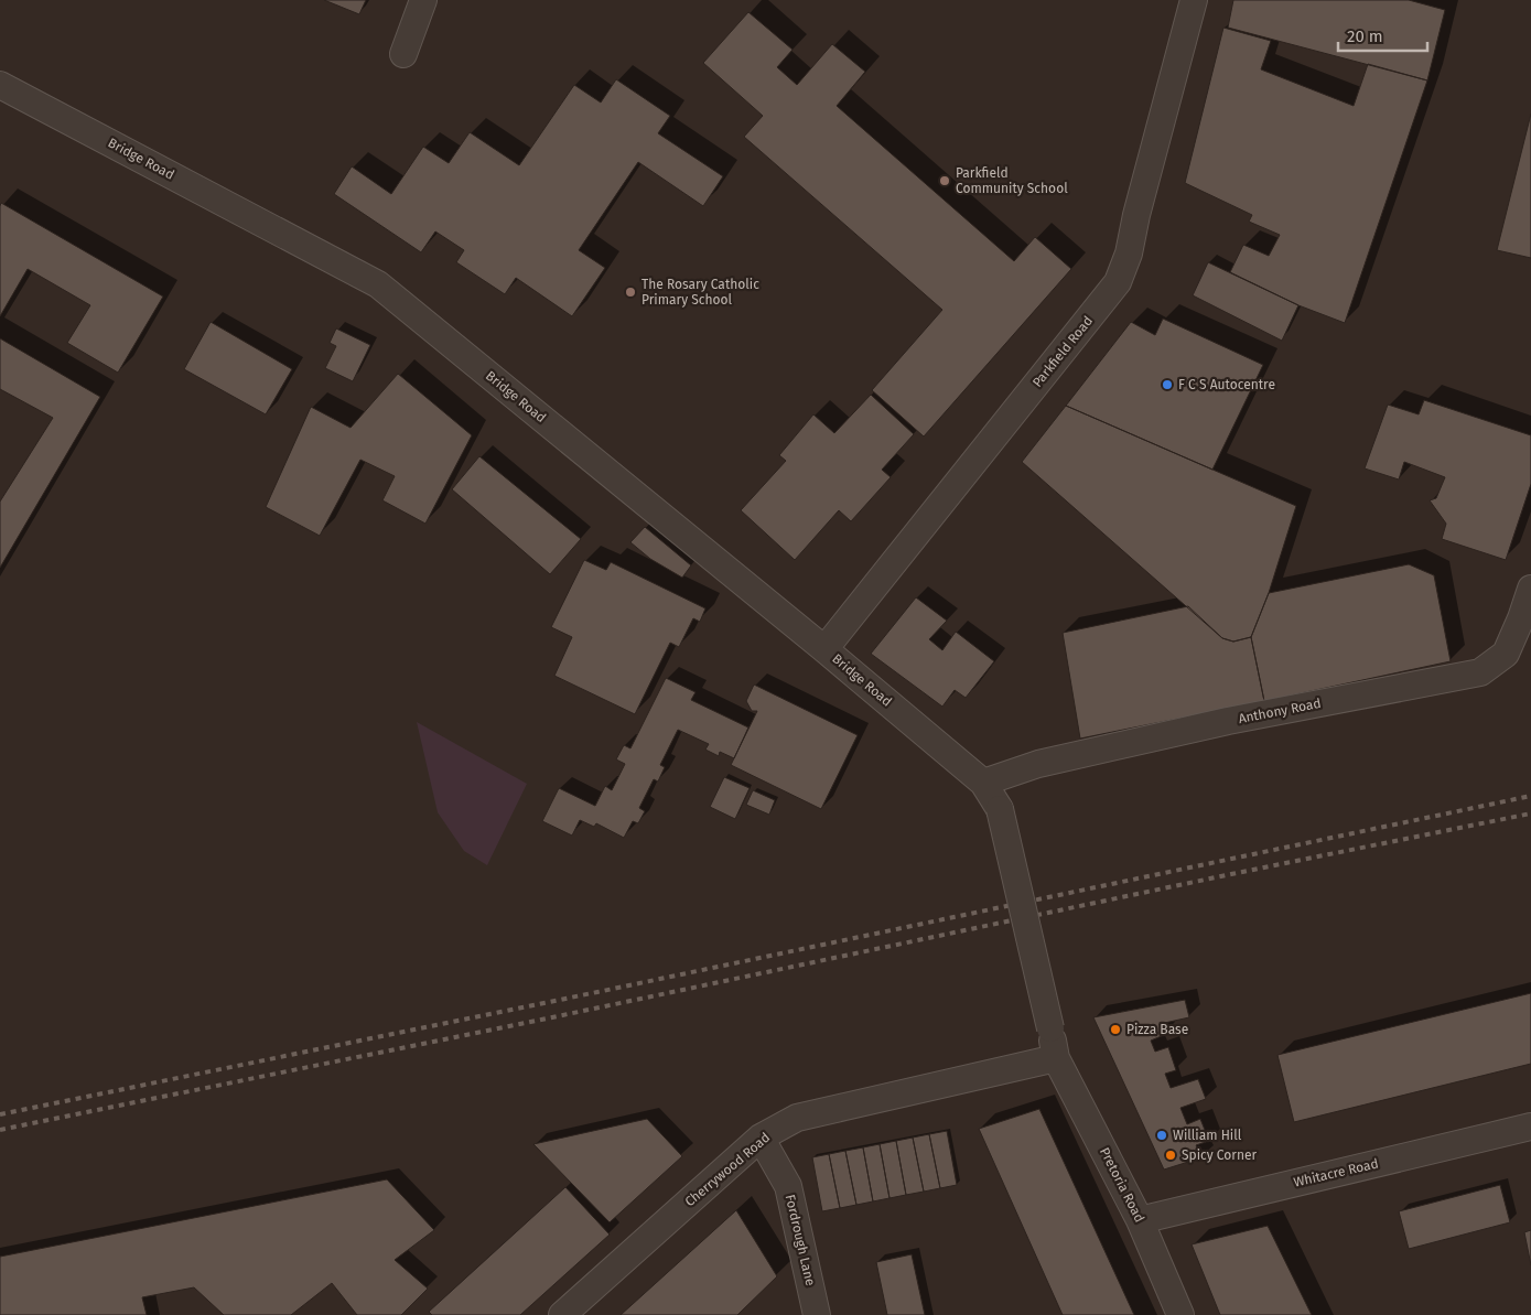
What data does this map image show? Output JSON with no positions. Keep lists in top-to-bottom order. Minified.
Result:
{"streets":{"street":["Bridge Road","Parkfield Road","Anthony Road","Cherrywood Road","Whitacre Road","Pretoria Road","Fordrough Lane"]},"crossings":[["Bridge Road","Parkfield Road"],["Bridge Road","Anthony Road"],["Bridge Road","Pretoria Road"],["Cherrywood Road","Pretoria Road"],["Cherrywood Road","Fordrough Lane"],["Whitacre Road","Pretoria Road"]],"places":["Parkfield Community School","The Rosary Catholic Primary School","F C S Autocentre","Pizza Base","William Hill","Spicy Corner"],"scale_bar":"20 m"}
